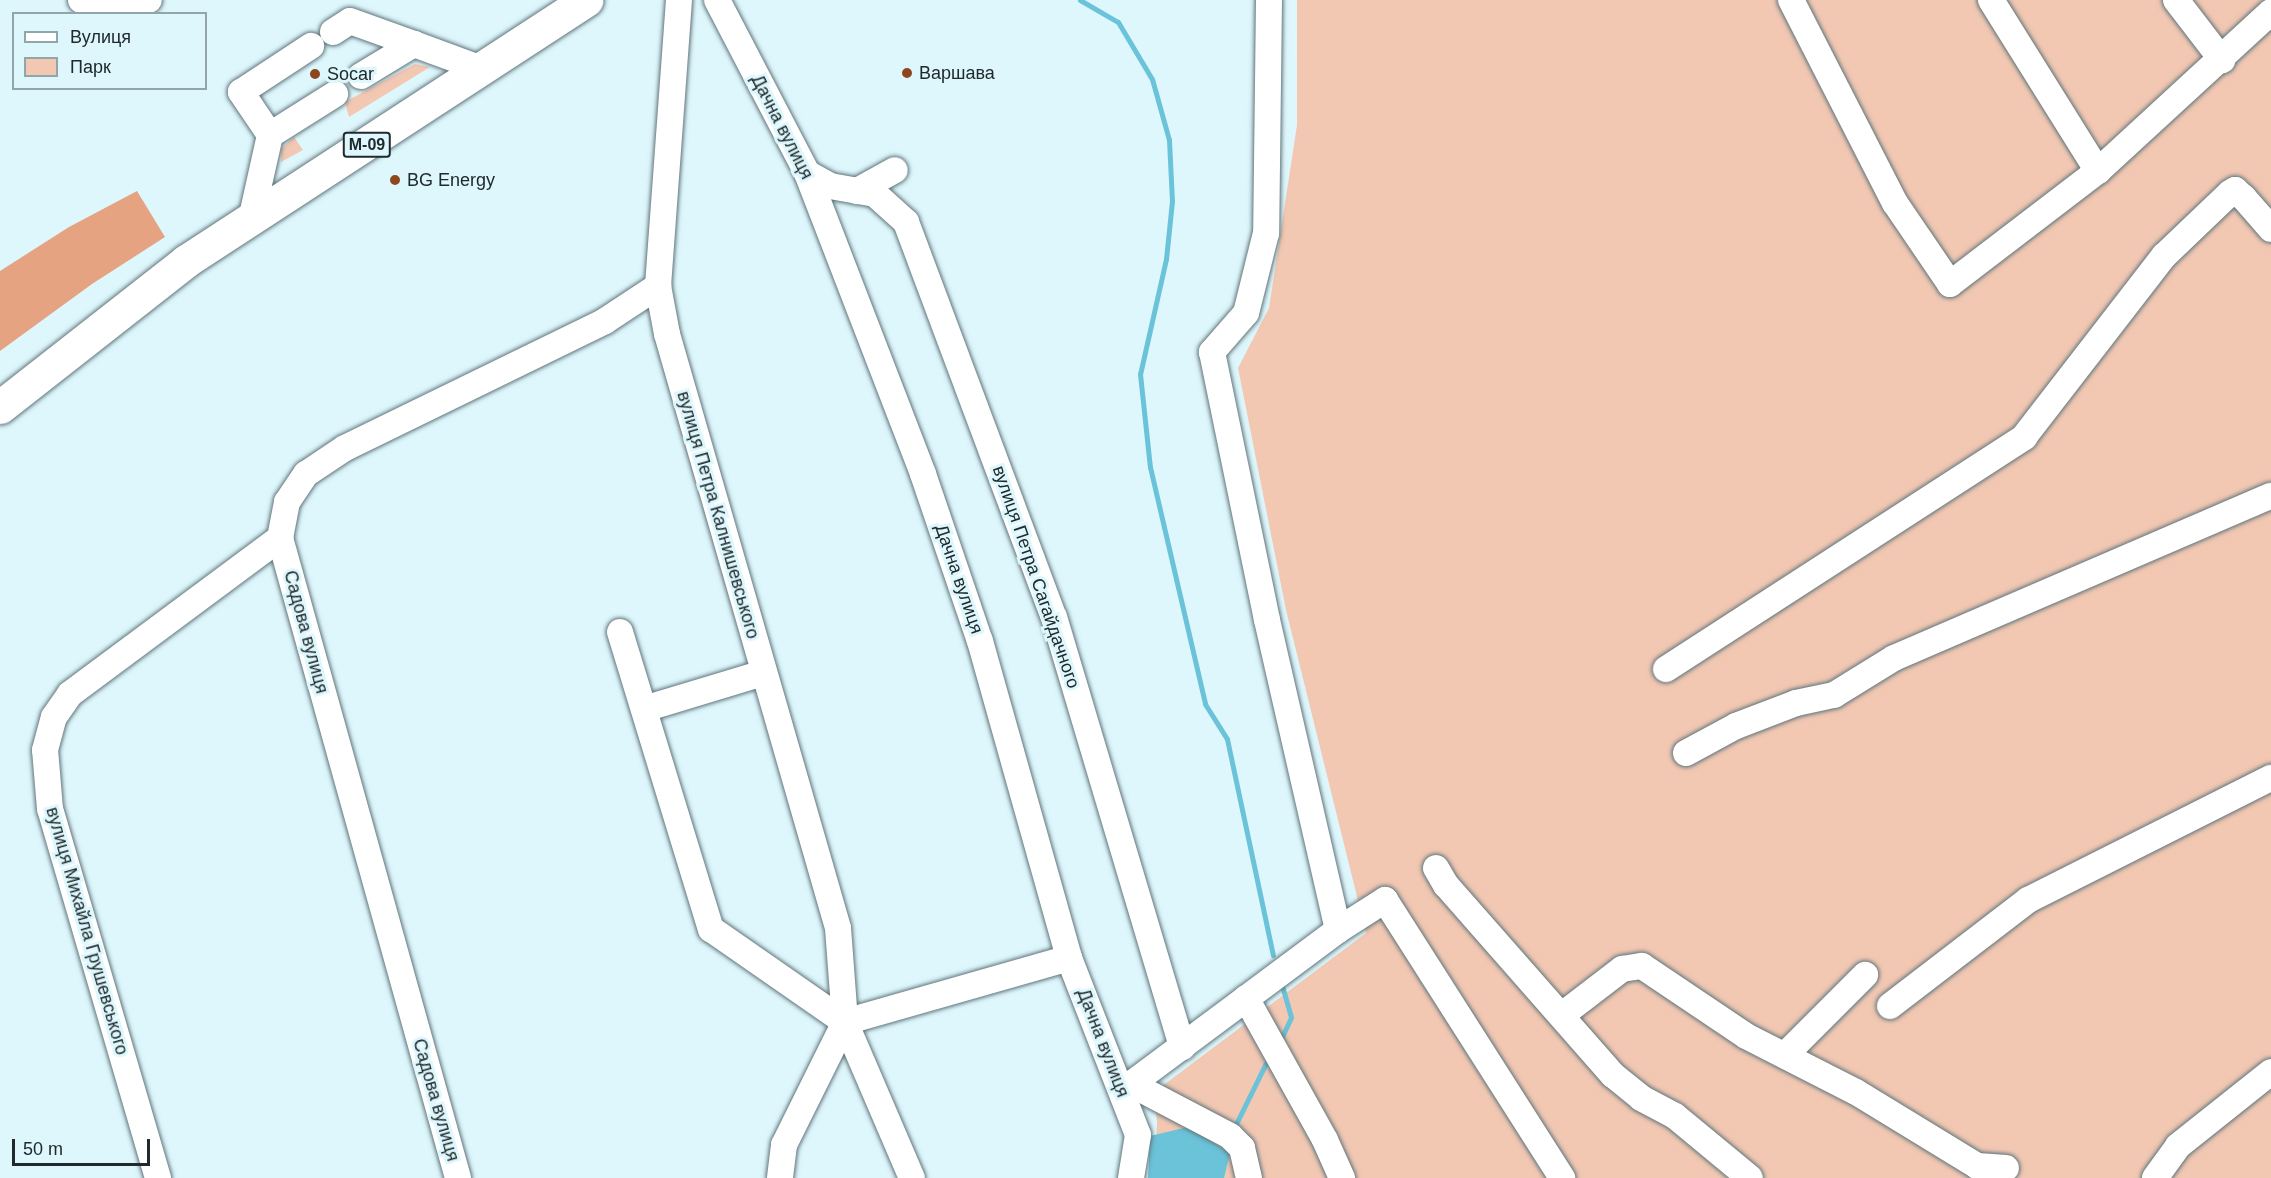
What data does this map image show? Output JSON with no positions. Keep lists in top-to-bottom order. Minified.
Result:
{"streets":{"highway":["М-09"],"street":["Дачна вулиця","вулиця Петра Калнишевського","вулиця Петра Сагайдачного","Садова вулиця","вулиця Михайла Грушевського"]},"crossings":[["Дачна вулиця","вулиця Петра Сагайдачного"],["вулиця Петра Калнишевського","Садова вулиця"],["Садова вулиця","вулиця Михайла Грушевського"]],"places":["Варшава","Socar","BG Energy"],"legend":["Вулиця","Парк"],"scale_bar":"50 m"}
